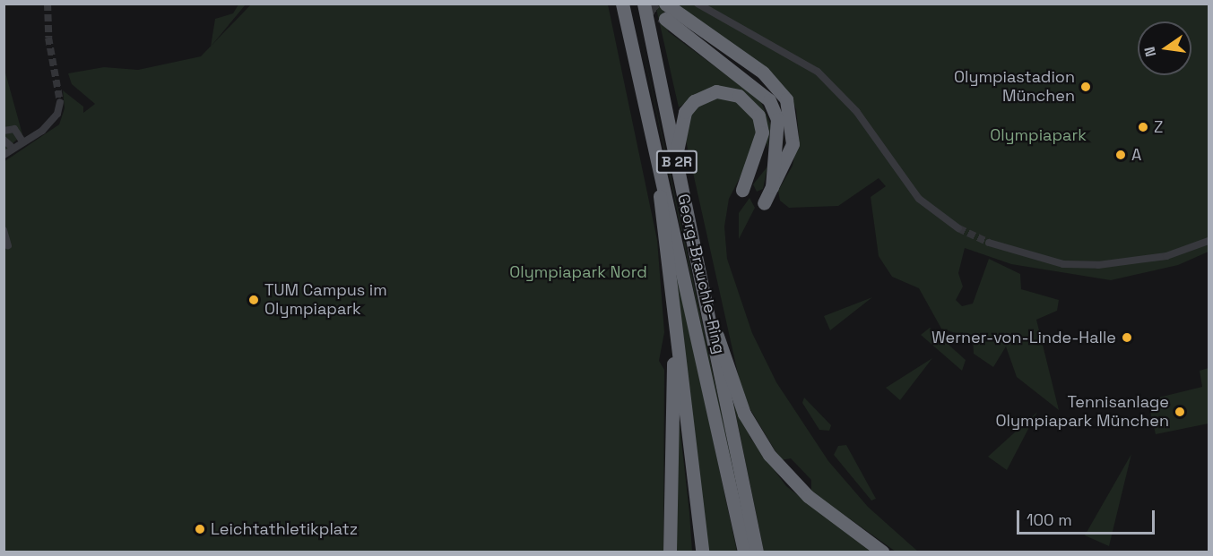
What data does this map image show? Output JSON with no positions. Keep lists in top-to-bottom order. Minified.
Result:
{"streets":{"highway":["B 2R","Georg-Brauchle-Ring"]},"crossings":[["B 2R","Georg-Brauchle-Ring"]],"parks":["Olympiapark","Olympiapark Nord"],"places":["Olympiastadion München","Z","A","TUM Campus im Olympiapark","Werner-von-Linde-Halle","Tennisanlage Olympiapark München","Leichtathletikplatz"],"scale_bar":"100 m","north":"left"}
